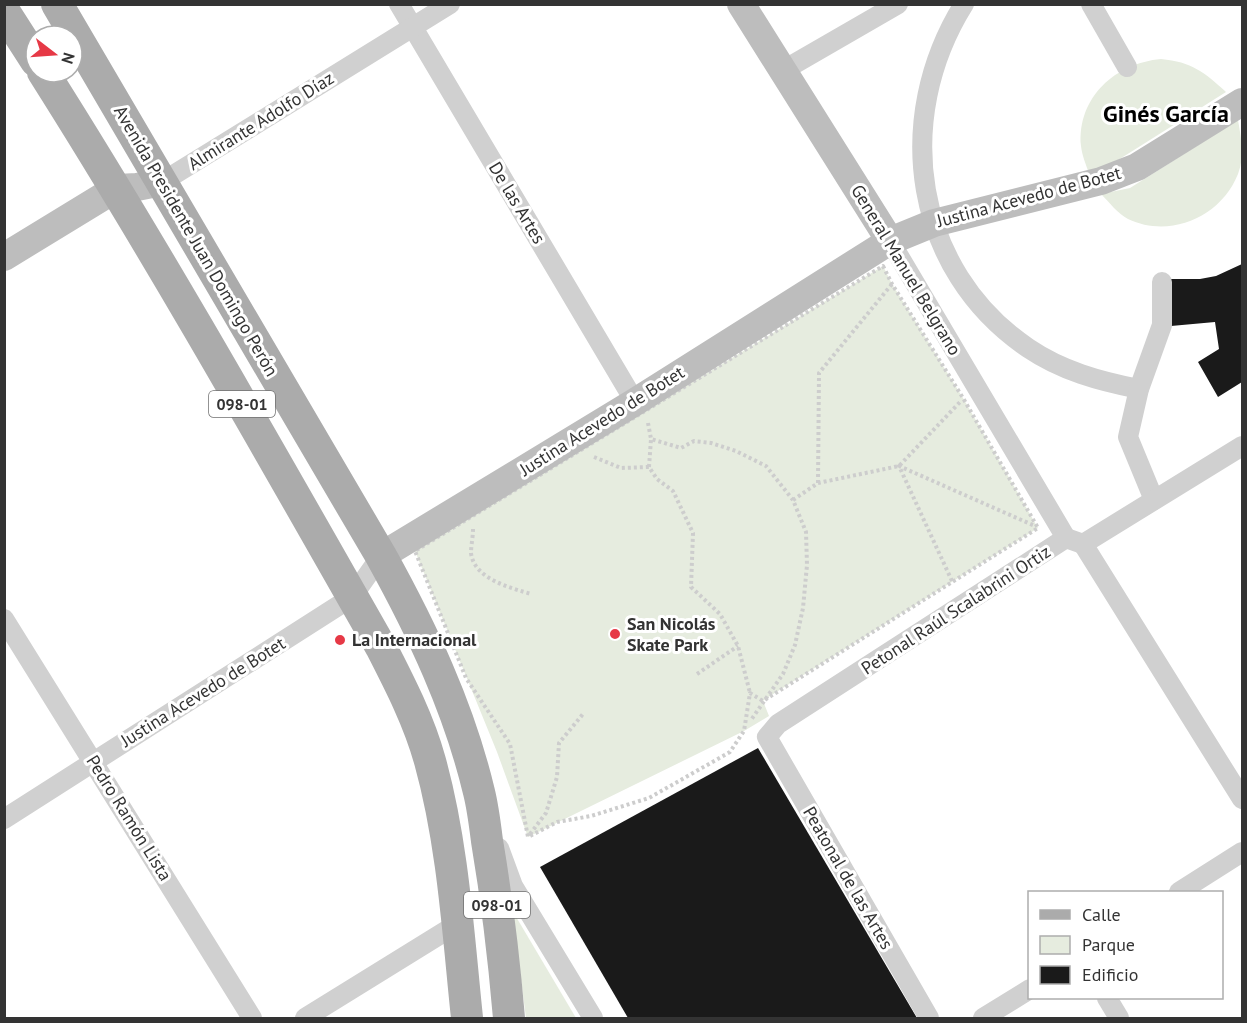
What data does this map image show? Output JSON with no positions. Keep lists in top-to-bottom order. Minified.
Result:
{"streets":{"main road":["Avenida Presidente Juan Domingo Perón","098-01"],"street":["Almirante Adolfo Díaz","Justina Acevedo de Botet","De las Artes","General Manuel Belgrano","Petonal Raúl Scalabrini Ortiz","Pedro Ramón Lista","Peatonal de las Artes"]},"crossings":[["Almirante Adolfo Díaz","De las Artes"],["Almirante Adolfo Díaz","Avenida Presidente Juan Domingo Perón"],["Almirante Adolfo Díaz","098-01"],["Justina Acevedo de Botet","De las Artes"],["Justina Acevedo de Botet","Avenida Presidente Juan Domingo Perón"],["Justina Acevedo de Botet","General Manuel Belgrano"],["Justina Acevedo de Botet","098-01"],["Justina Acevedo de Botet","Pedro Ramón Lista"],["General Manuel Belgrano","Petonal Raúl Scalabrini Ortiz"],["Petonal Raúl Scalabrini Ortiz","Peatonal de las Artes"]],"districts":["Ginés García"],"places":["San Nicolás Skate Park","La Internacional"],"legend":["Calle","Parque","Edificio"],"north":"right"}
